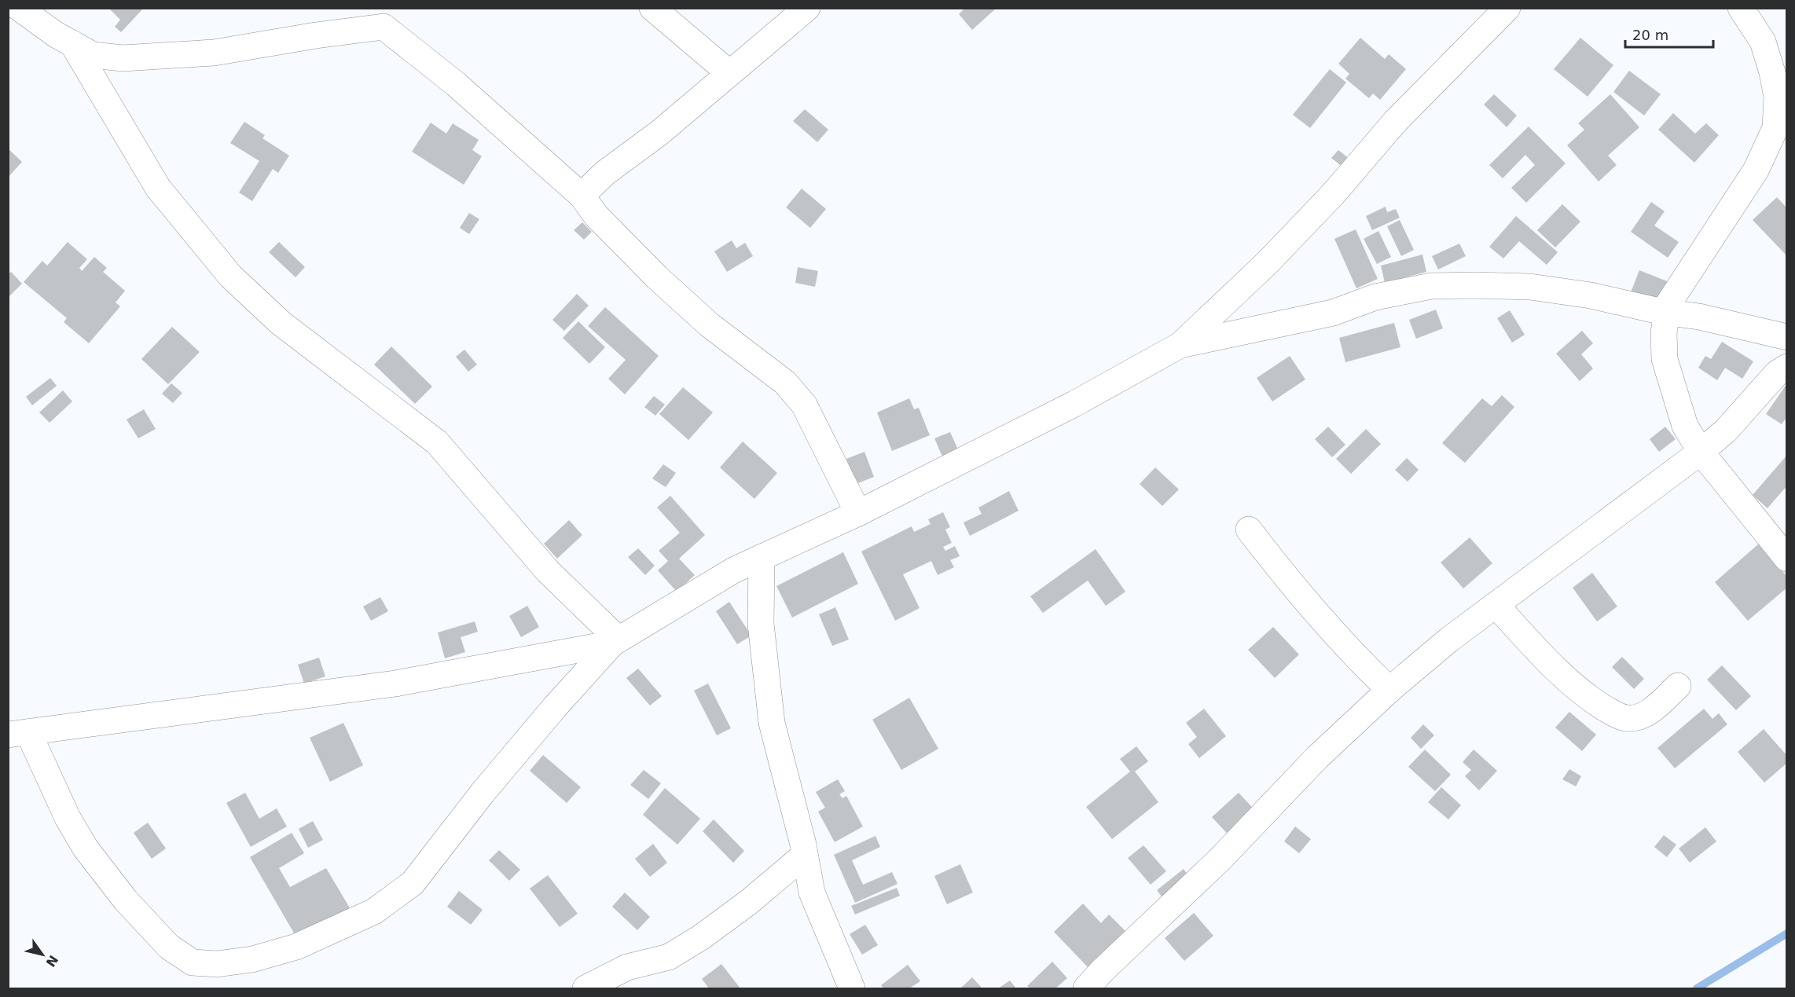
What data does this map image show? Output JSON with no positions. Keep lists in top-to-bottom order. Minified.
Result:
{"scale_bar":"20 m","north":"bottom right"}
